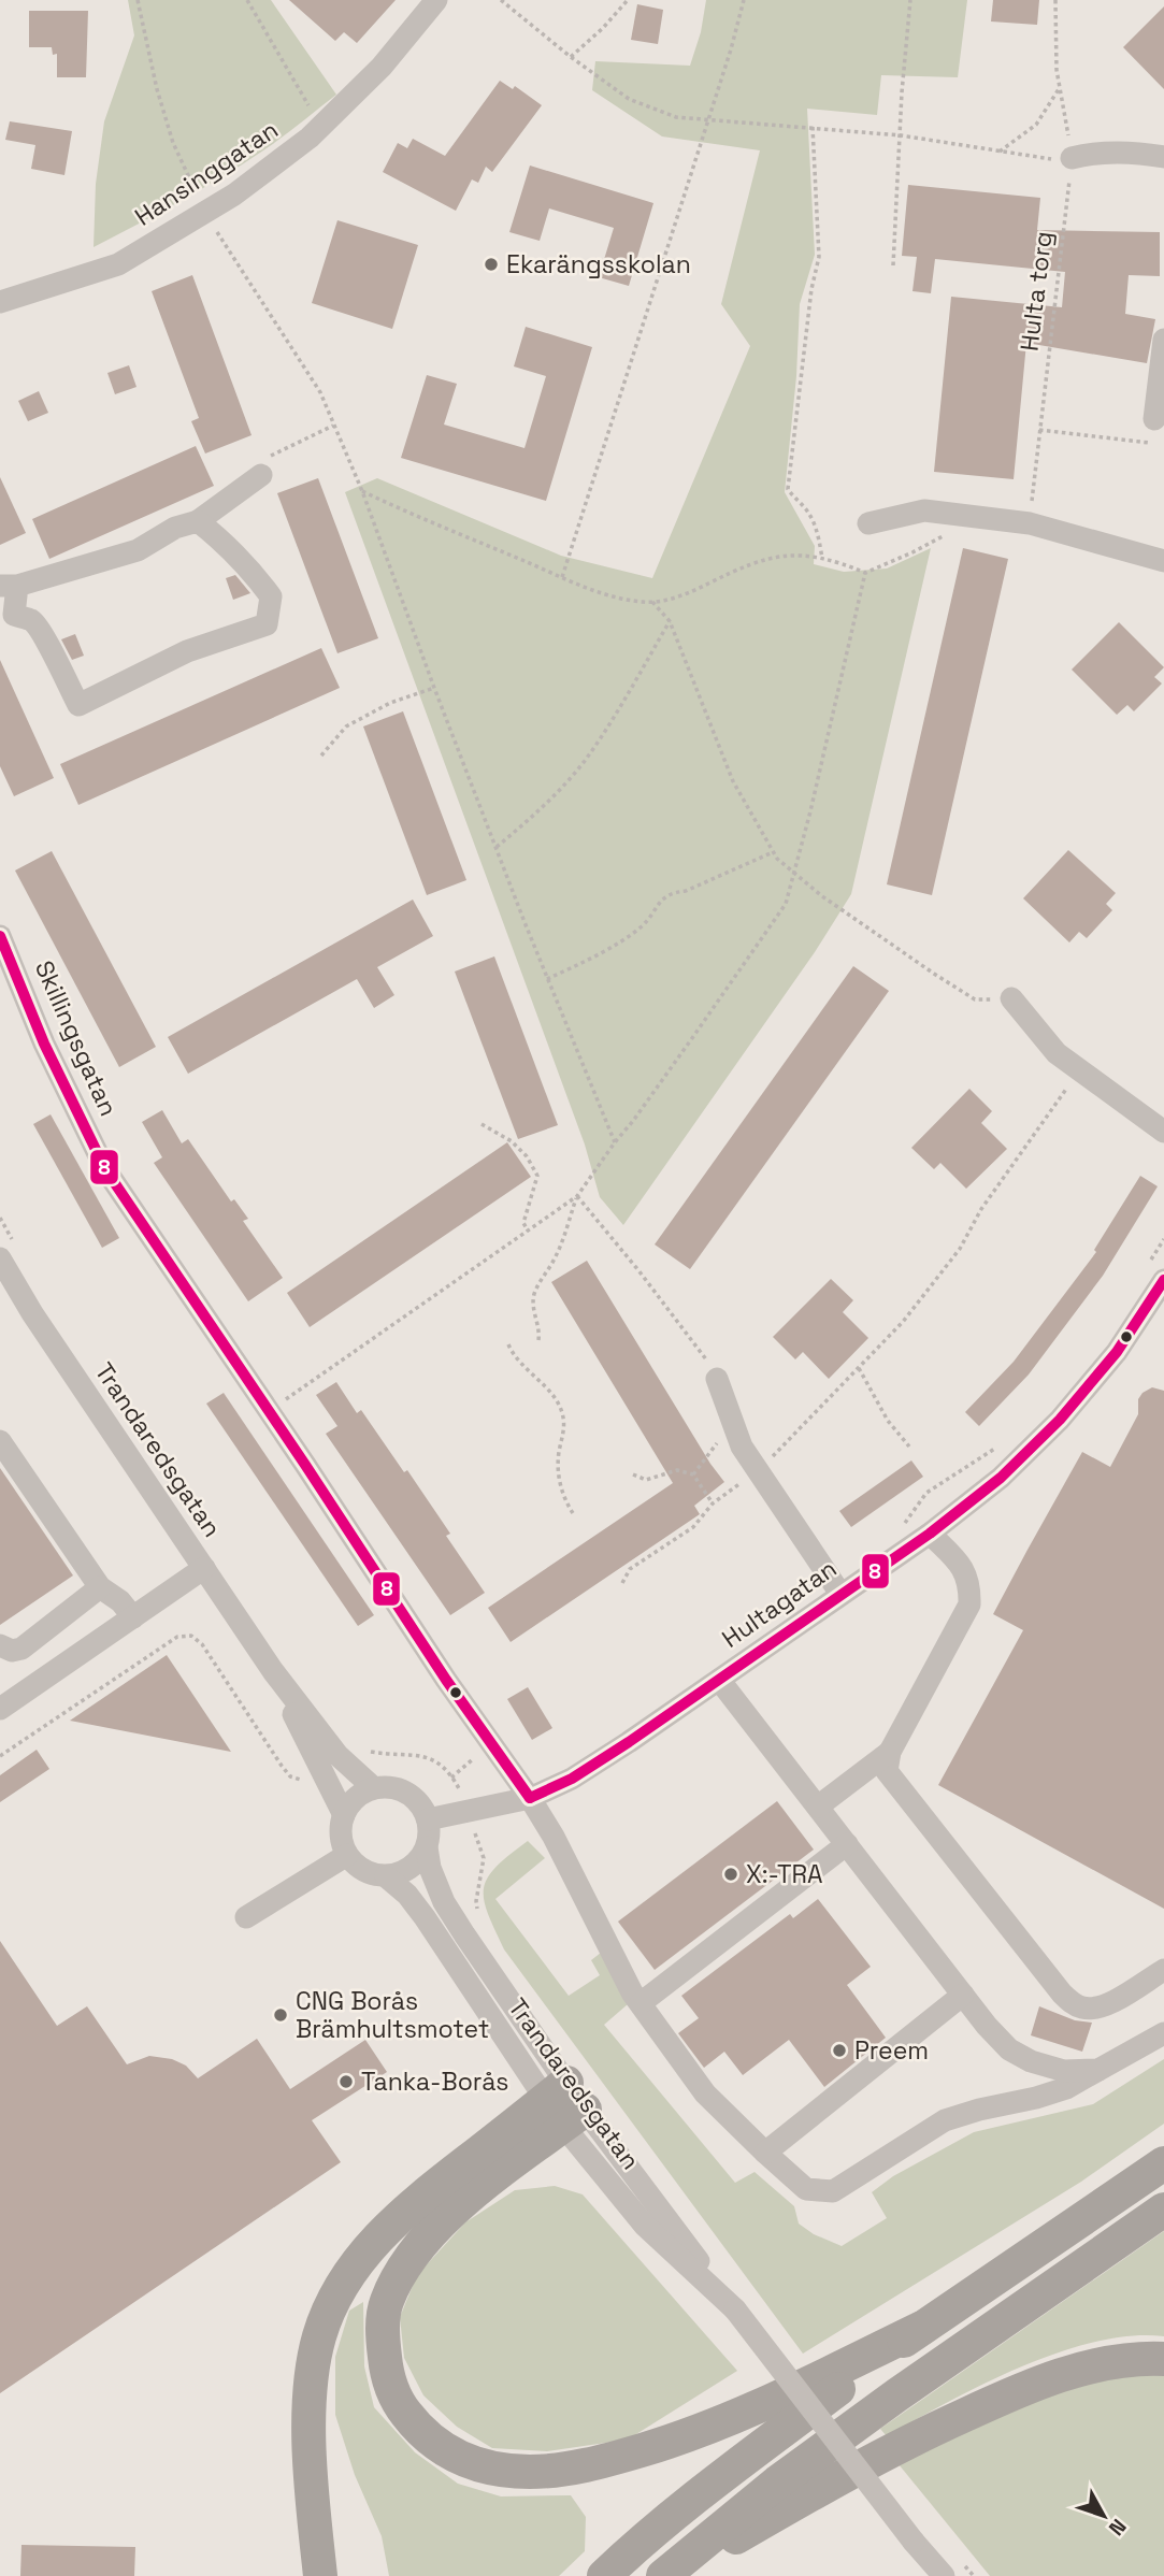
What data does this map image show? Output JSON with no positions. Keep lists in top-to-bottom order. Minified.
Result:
{"streets":{"street":["Hansinggatan","Skillingsgatan","Trandaredsgatan","Hultagatan"],"path":["Hulta torg"]},"crossings":[["Skillingsgatan","Hultagatan"],["Trandaredsgatan","Hultagatan"]],"places":["Ekarängsskolan","X:-TRA","CNG Borås Brämhultsmotet","Preem","Tanka-Borås"],"lines":["transit line 8"],"north":"bottom right"}
